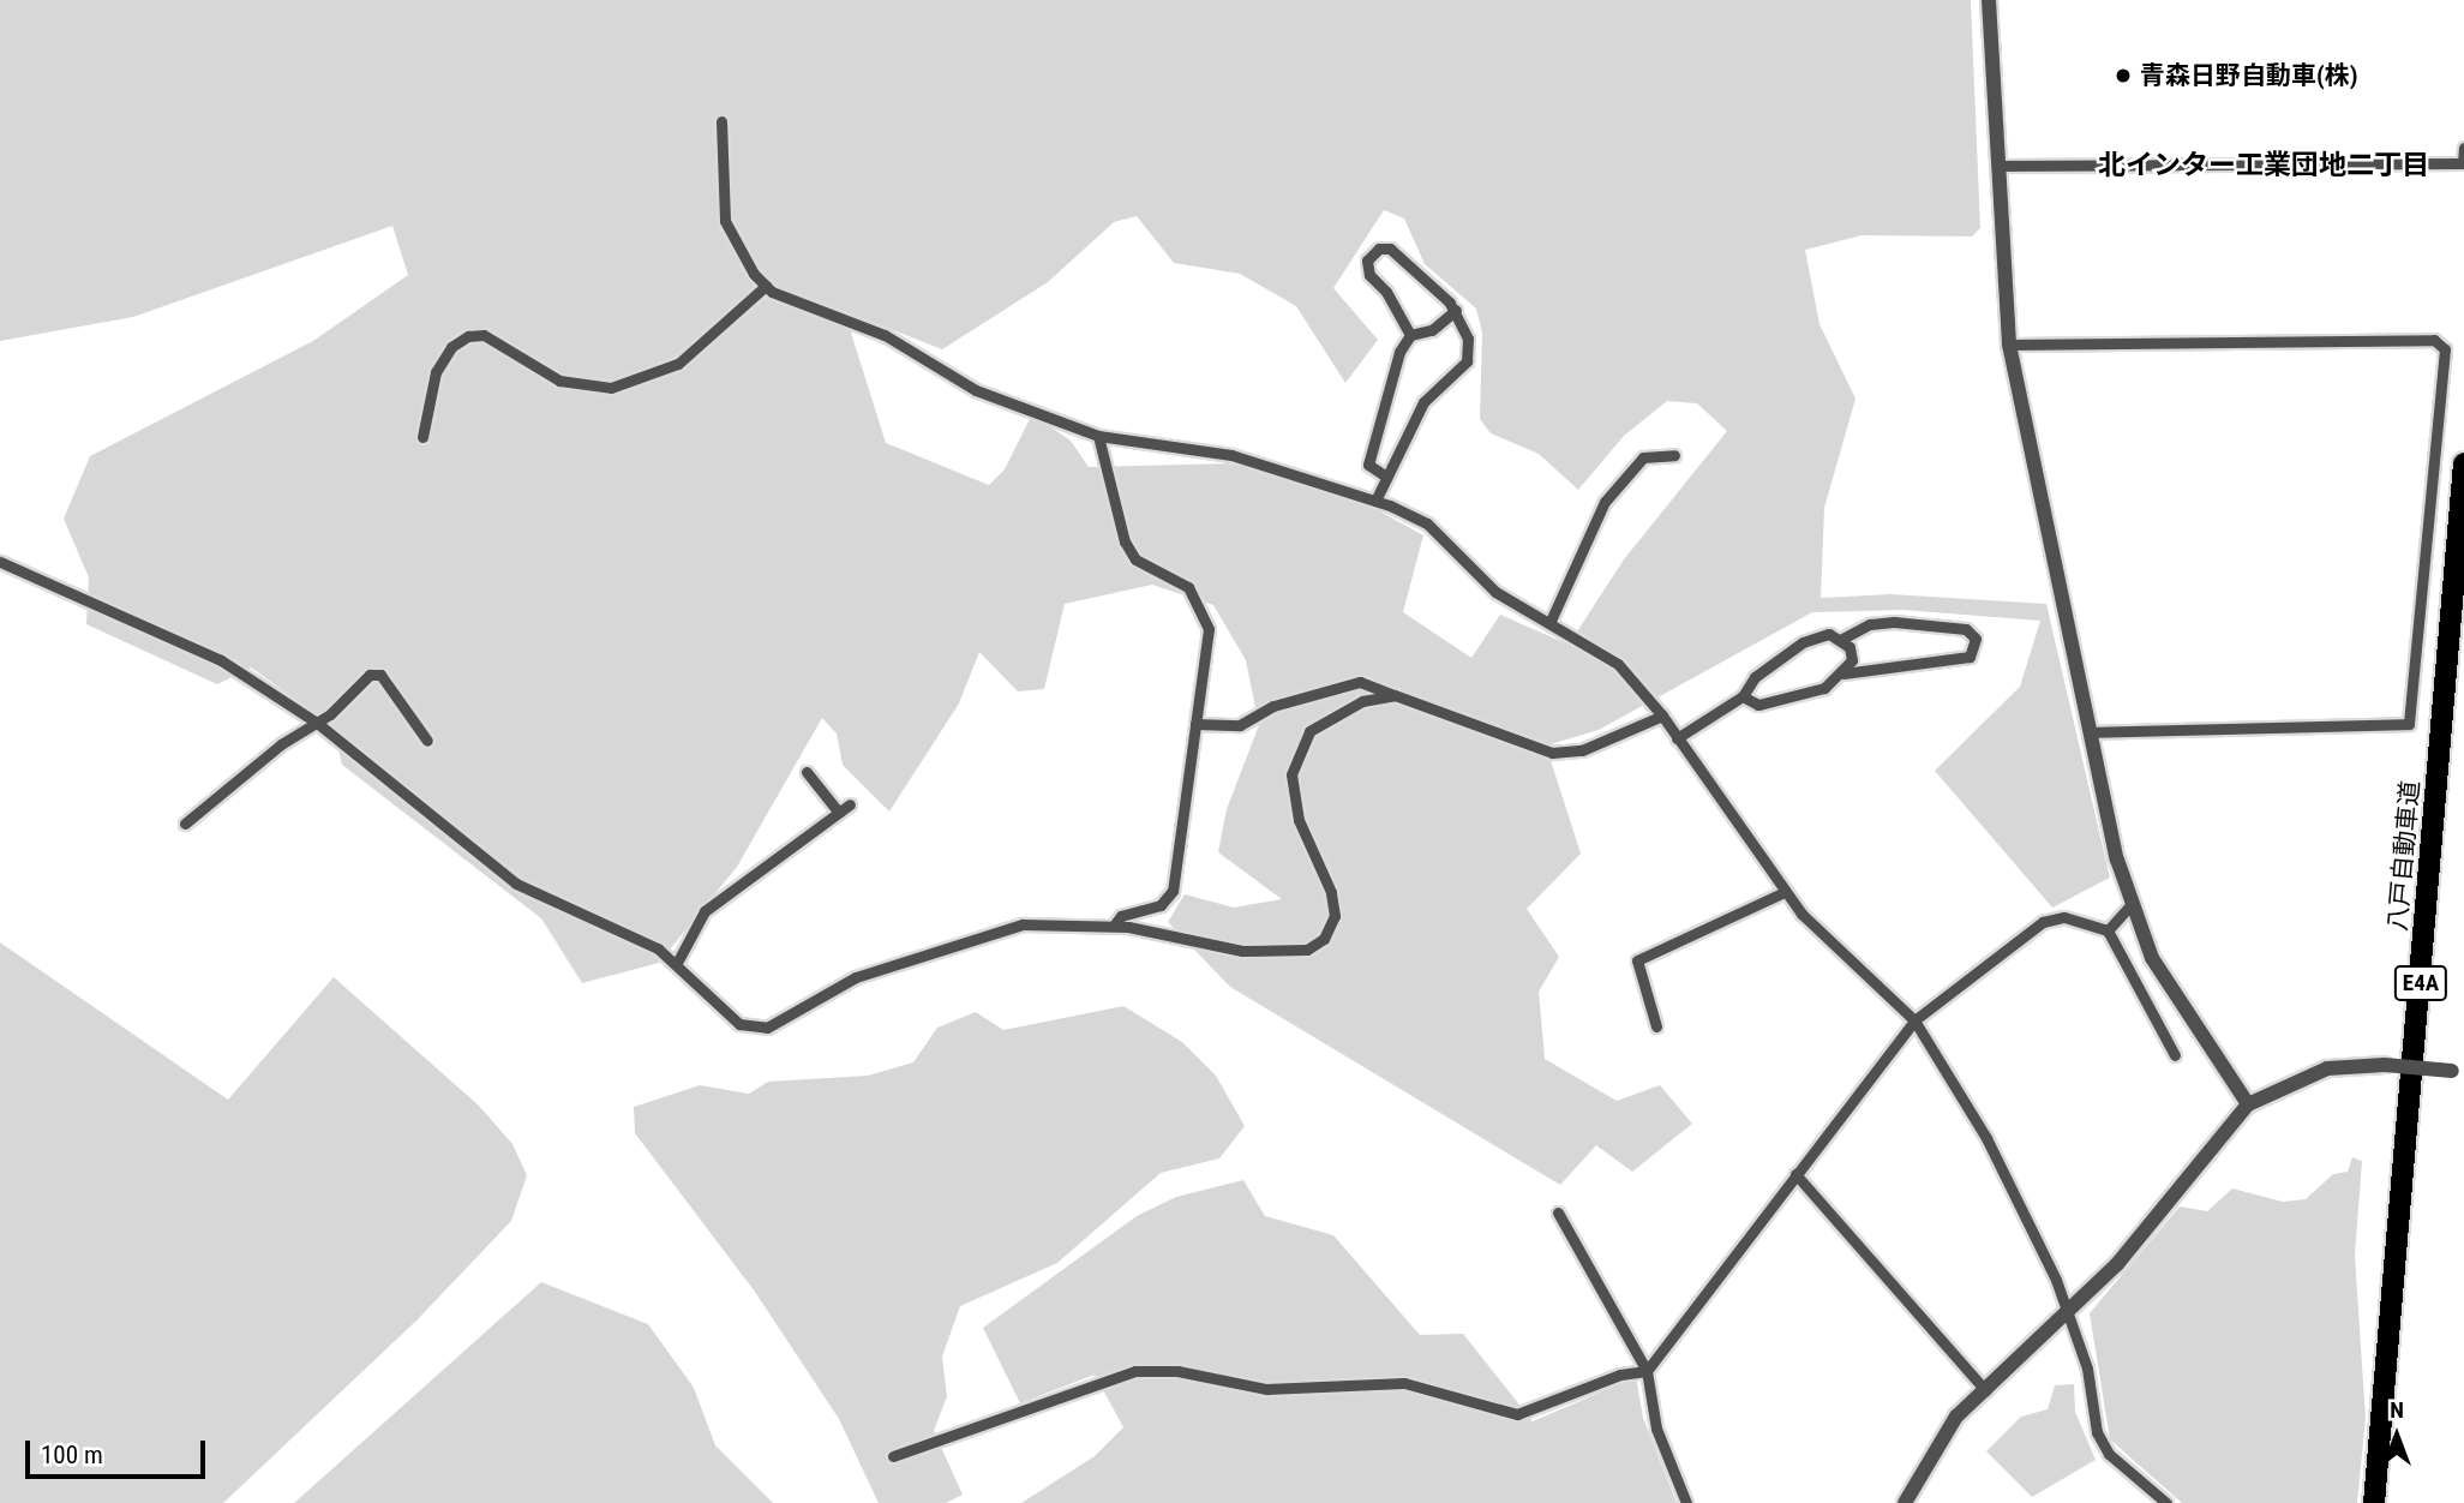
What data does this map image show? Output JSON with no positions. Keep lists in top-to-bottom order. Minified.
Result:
{"streets":{"highway":["八戸自動車道","E4A"]},"districts":["北インター工業団地二丁目"],"places":["青森日野自動車(株)"],"scale_bar":"100 m","north":"top"}
